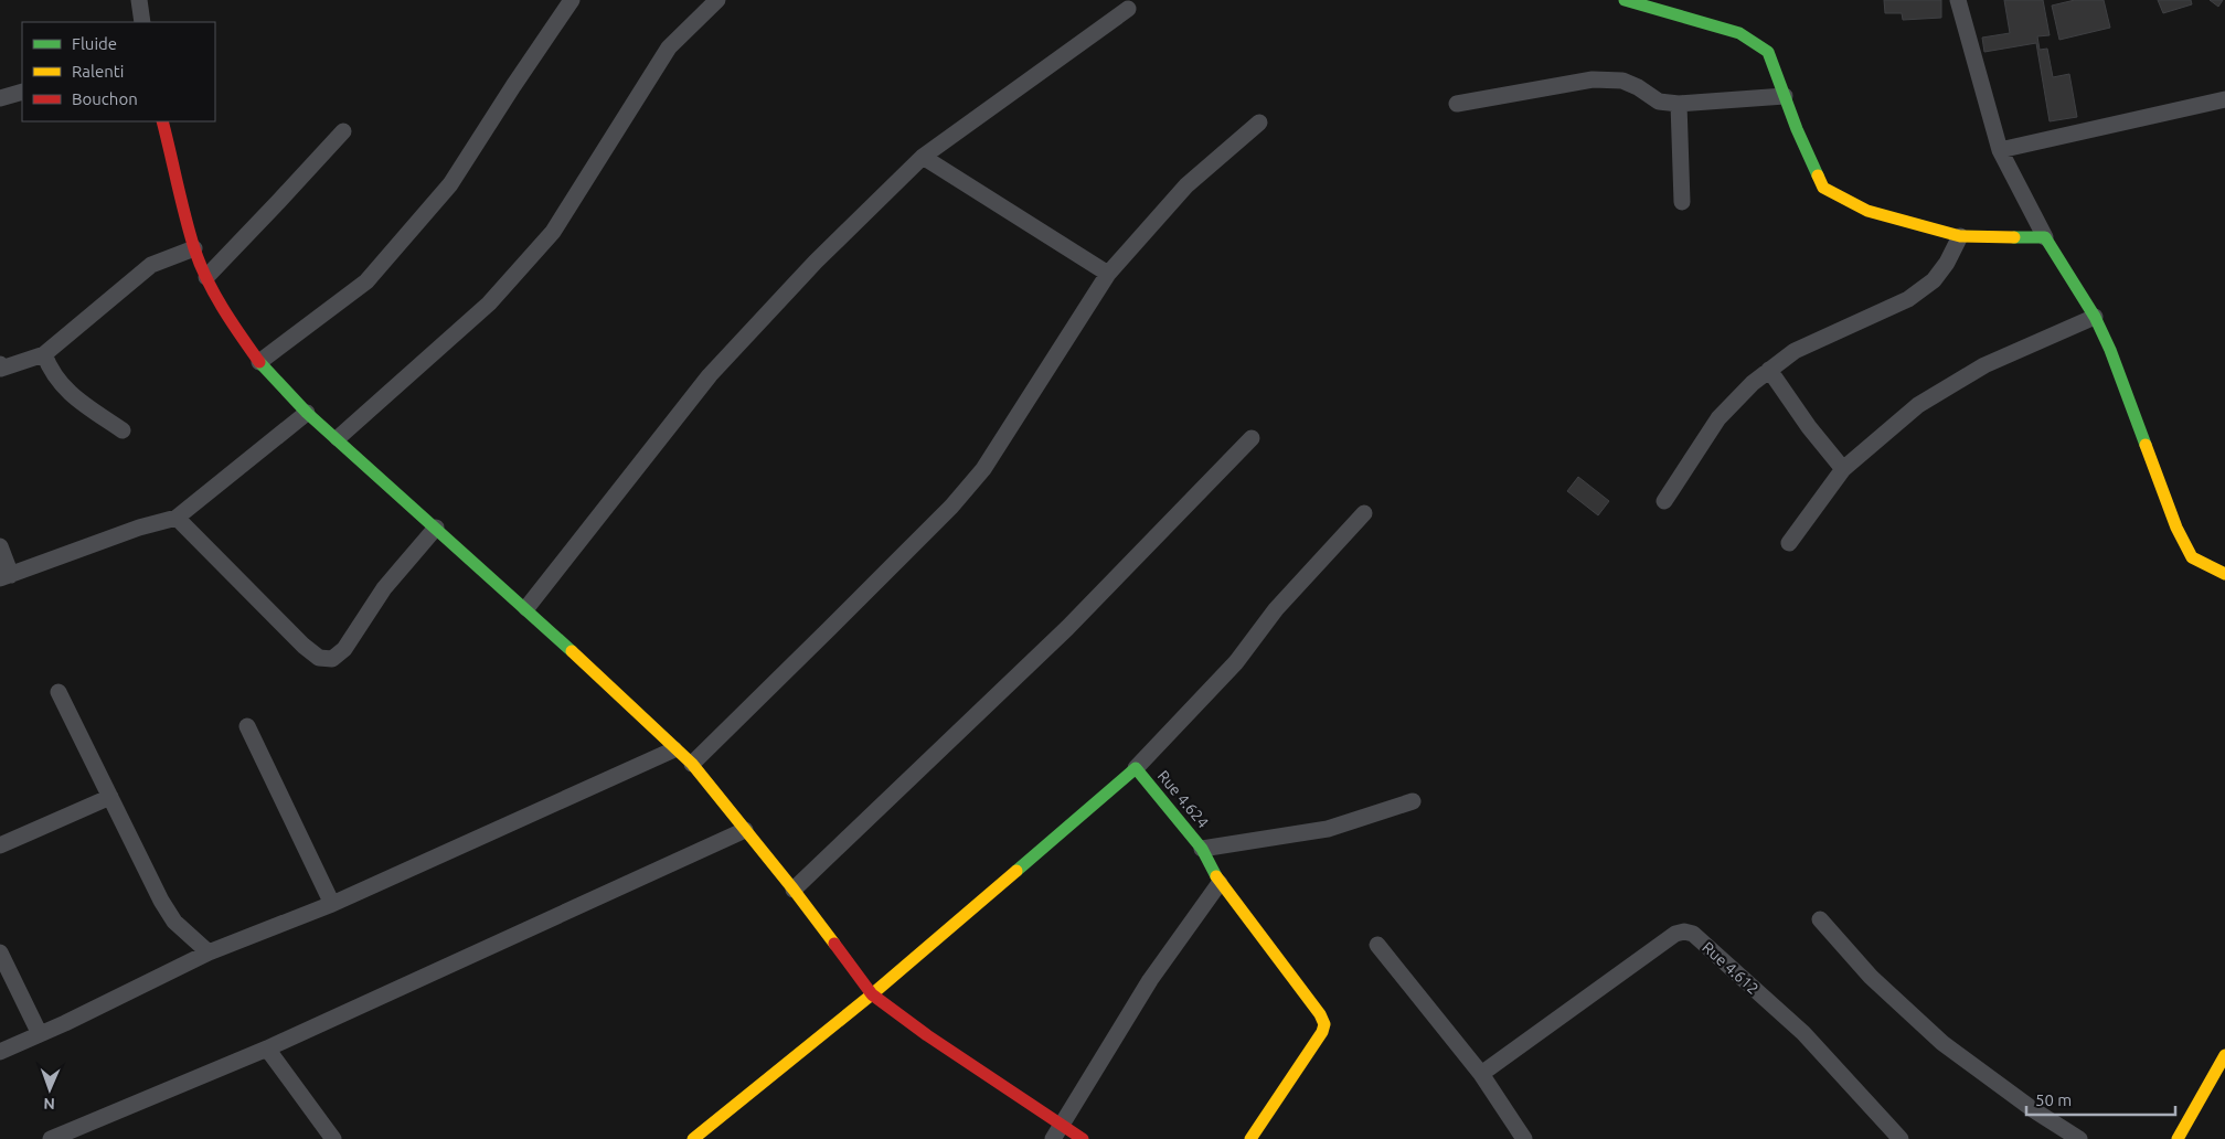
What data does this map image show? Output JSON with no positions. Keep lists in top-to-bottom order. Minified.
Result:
{"streets":{"main road":["Rue 4.624"],"street":["Rue 4.612"]},"legend":["Fluide","Ralenti","Bouchon"],"scale_bar":"50 m","north":"bottom"}
